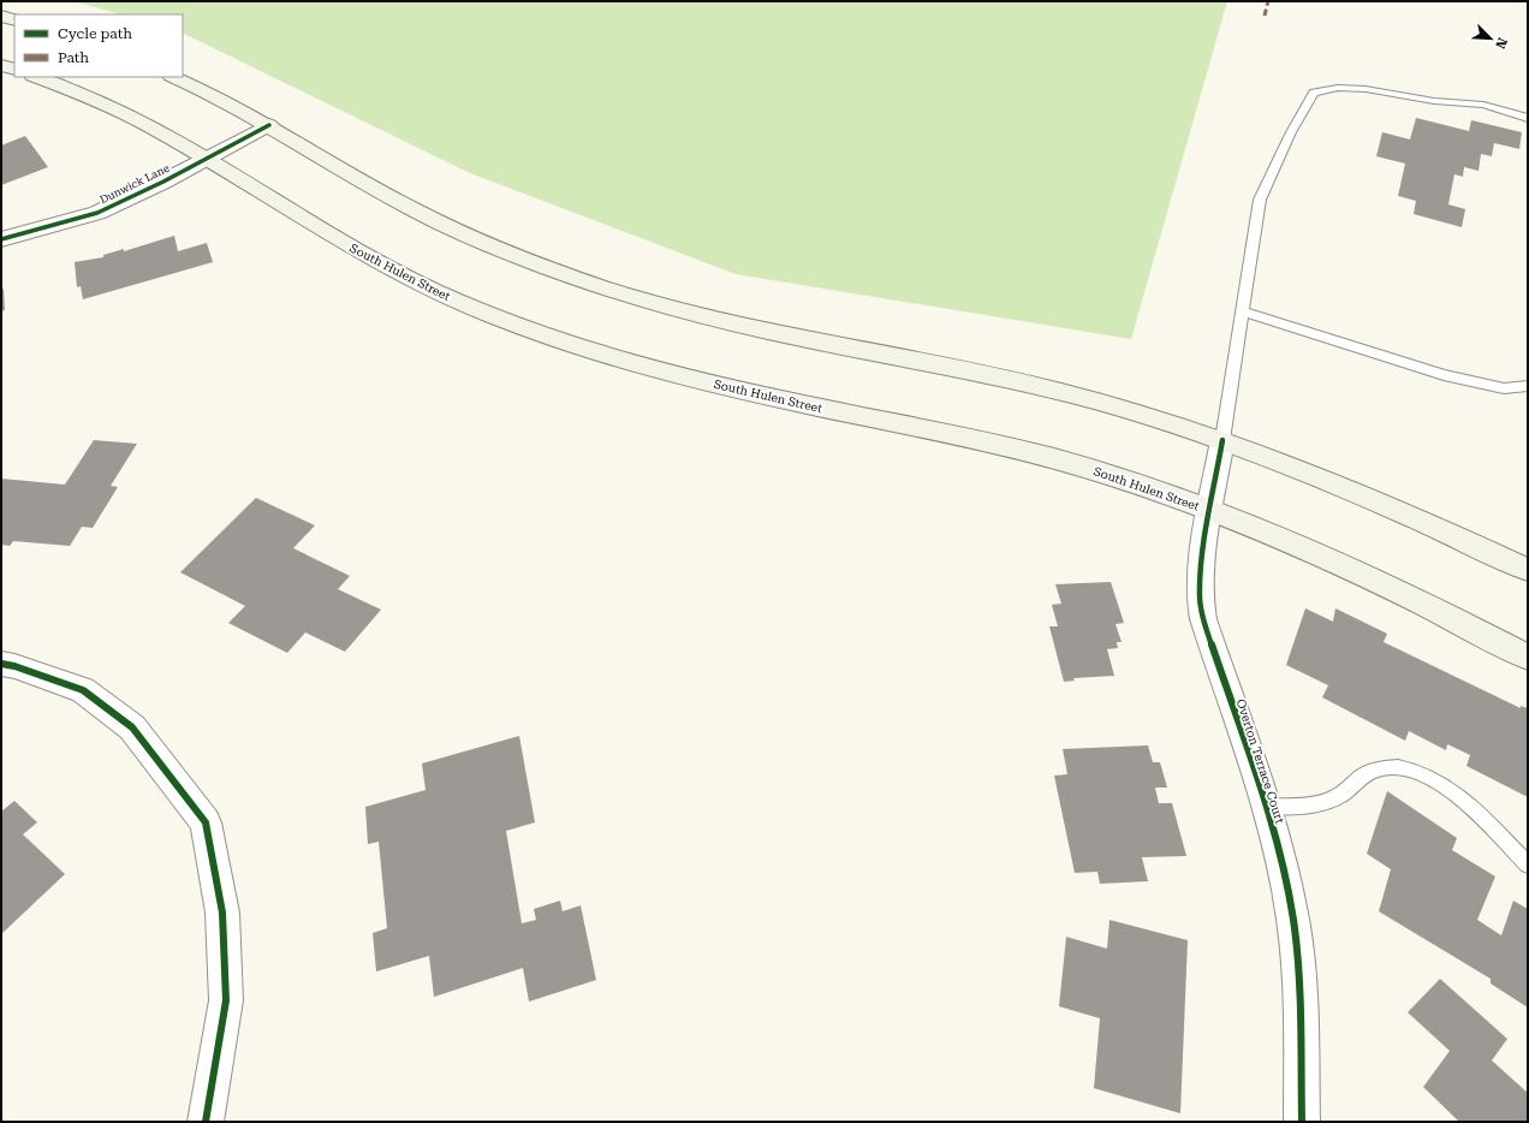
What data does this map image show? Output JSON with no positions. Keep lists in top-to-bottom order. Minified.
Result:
{"streets":{"main road":["South Hulen Street"],"street":["Dunwick Lane","Overton Terrace Court"]},"crossings":[["Dunwick Lane","South Hulen Street"],["South Hulen Street","Overton Terrace Court"]],"legend":["Cycle path","Path"],"north":"bottom right"}
